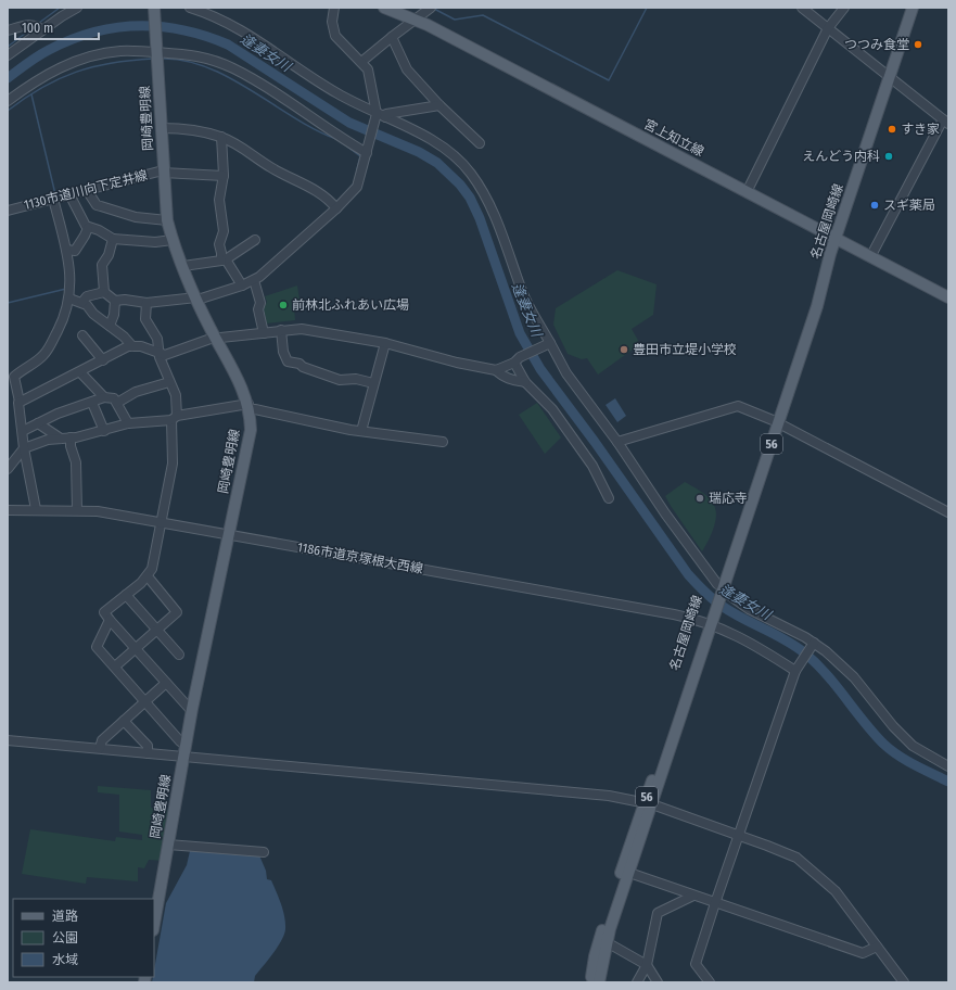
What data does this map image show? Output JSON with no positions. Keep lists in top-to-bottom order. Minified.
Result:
{"streets":{"main road":["岡崎豊明線","宮上知立線","名古屋岡崎線","56"],"street":["1130市道川向下定井線","1186市道京塚根大西線"]},"crossings":[["岡崎豊明線","1130市道川向下定井線"],["岡崎豊明線","1186市道京塚根大西線"],["宮上知立線","名古屋岡崎線"],["名古屋岡崎線","1186市道京塚根大西線"]],"water":["逢妻女川"],"places":["つつみ食堂","すき家","えんどう内科","スギ薬局","前林北ふれあい広場","豊田市立堤小学校","瑞応寺"],"legend":["道路","公園","水域"],"scale_bar":"100 m"}
